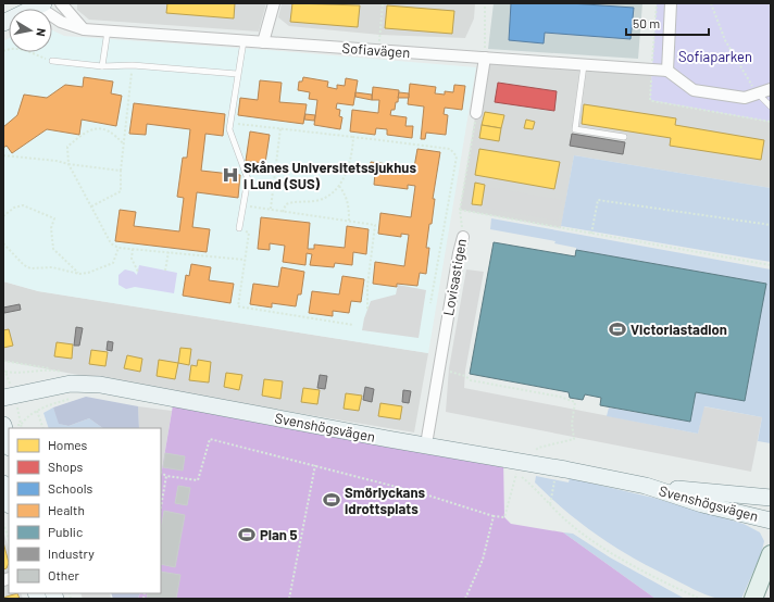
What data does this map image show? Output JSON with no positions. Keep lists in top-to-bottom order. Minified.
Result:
{"streets":{"main road":["Svenshögsvägen"],"street":["Sofiavägen","Lovisastigen"]},"crossings":[["Lovisastigen","Svenshögsvägen"]],"parks":["Sofiaparken"],"places":{"hospital":["Skånes Universitetssjukhus i Lund (SUS)"],"sports":["Victoriastadion","Smörlyckans idrottsplats","Plan 5"]},"legend":["Homes","Shops","Schools","Health","Public","Industry","Other"],"scale_bar":"50 m","north":"right"}
